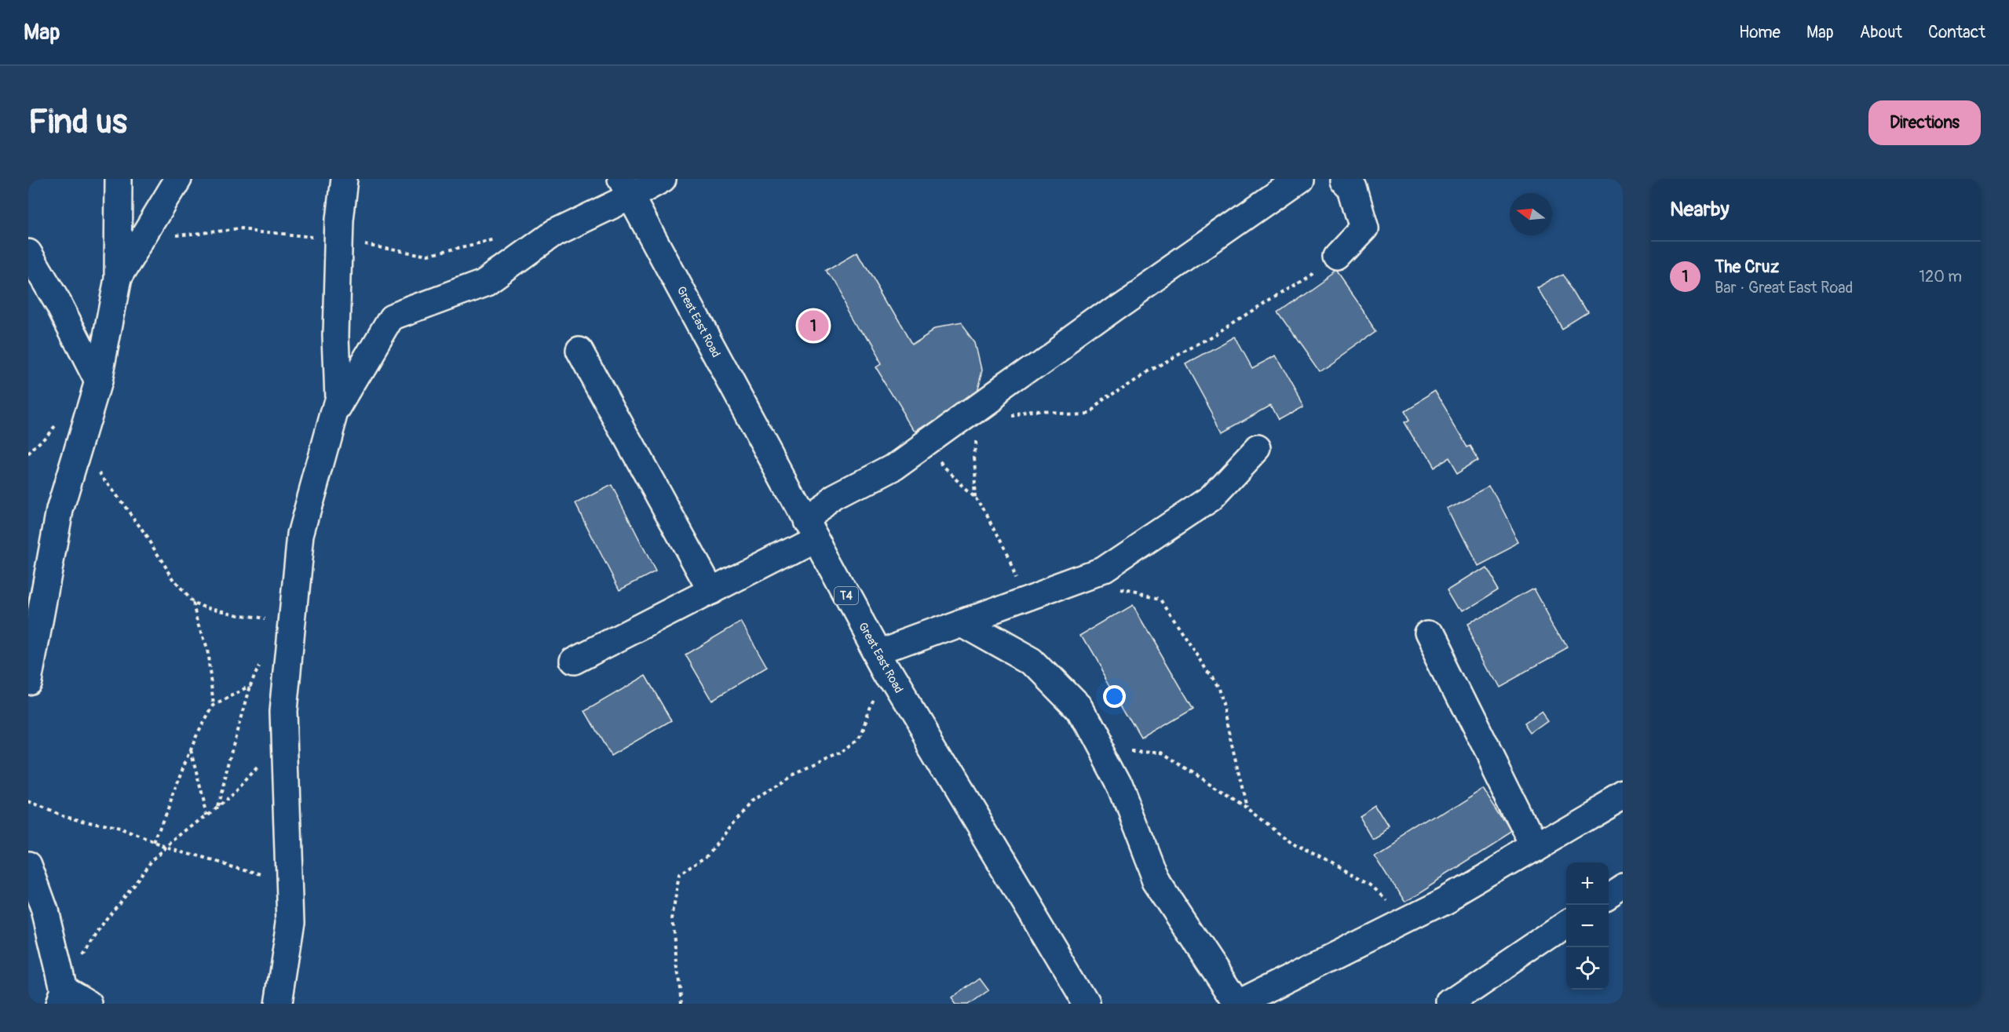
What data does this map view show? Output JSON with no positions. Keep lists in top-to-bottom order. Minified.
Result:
{"streets":{"main road":["Great East Road","T4"]},"north":"left","page":{"header":"Map","nav":["Home","Map","About","Contact"],"buttons":"Directions","title":"Find us","heading":"Nearby","list":[{"mark":"1","name":"The Cruz","note":"Bar · Great East Road","value":"120 m"}],"pins":"1","map_buttons":["+","−"]}}
